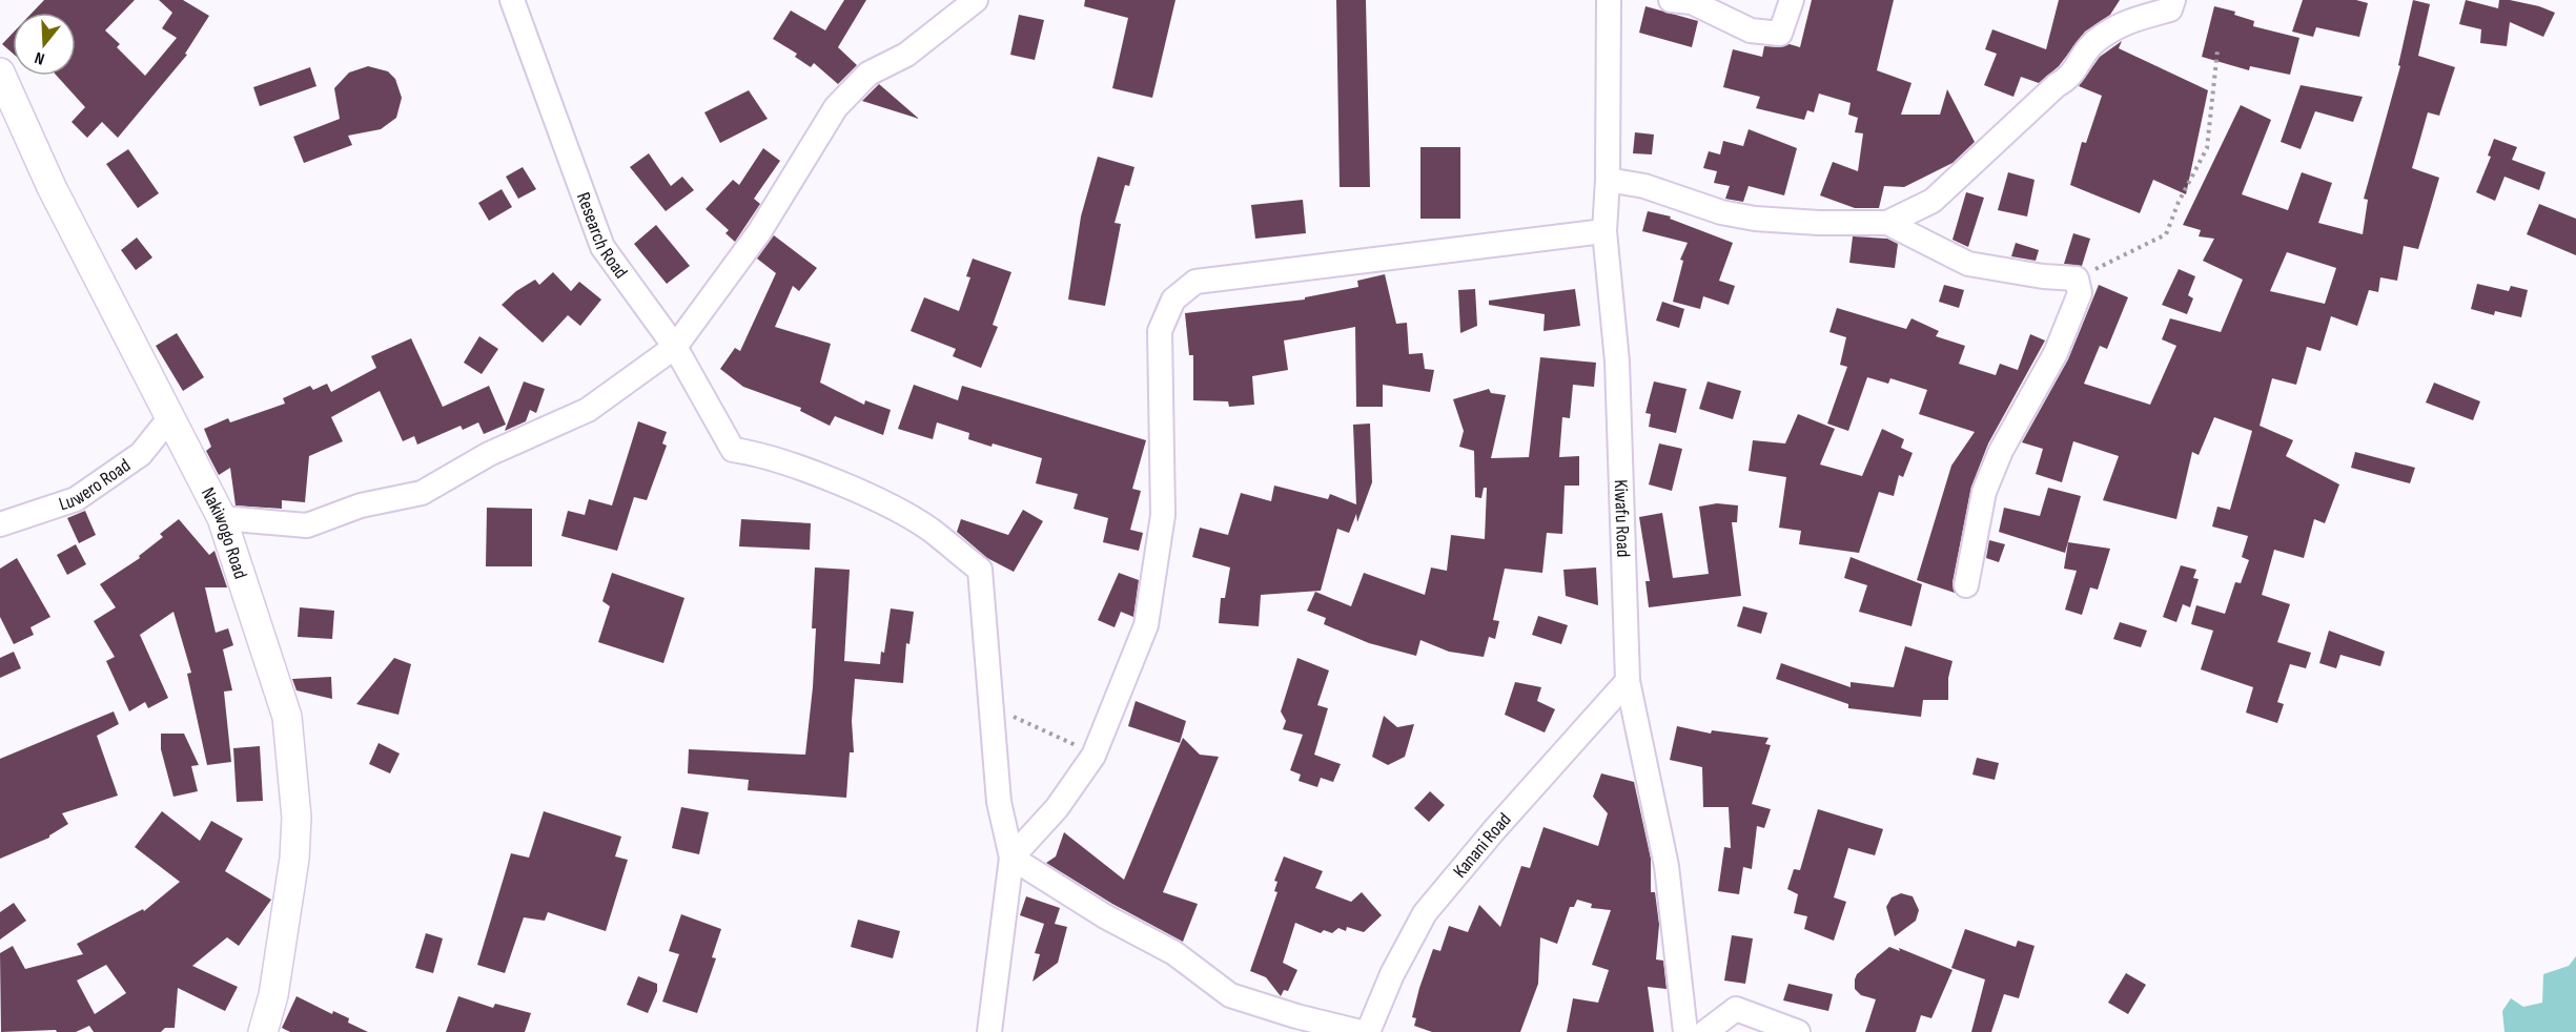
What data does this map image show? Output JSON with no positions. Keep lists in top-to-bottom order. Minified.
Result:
{"streets":{"street":["Research Road","Luwero Road","Kiwafu Road","Nakiwogo Road","Kanani Road"]},"crossings":[["Luwero Road","Nakiwogo Road"],["Kiwafu Road","Kanani Road"]],"north":"bottom"}
